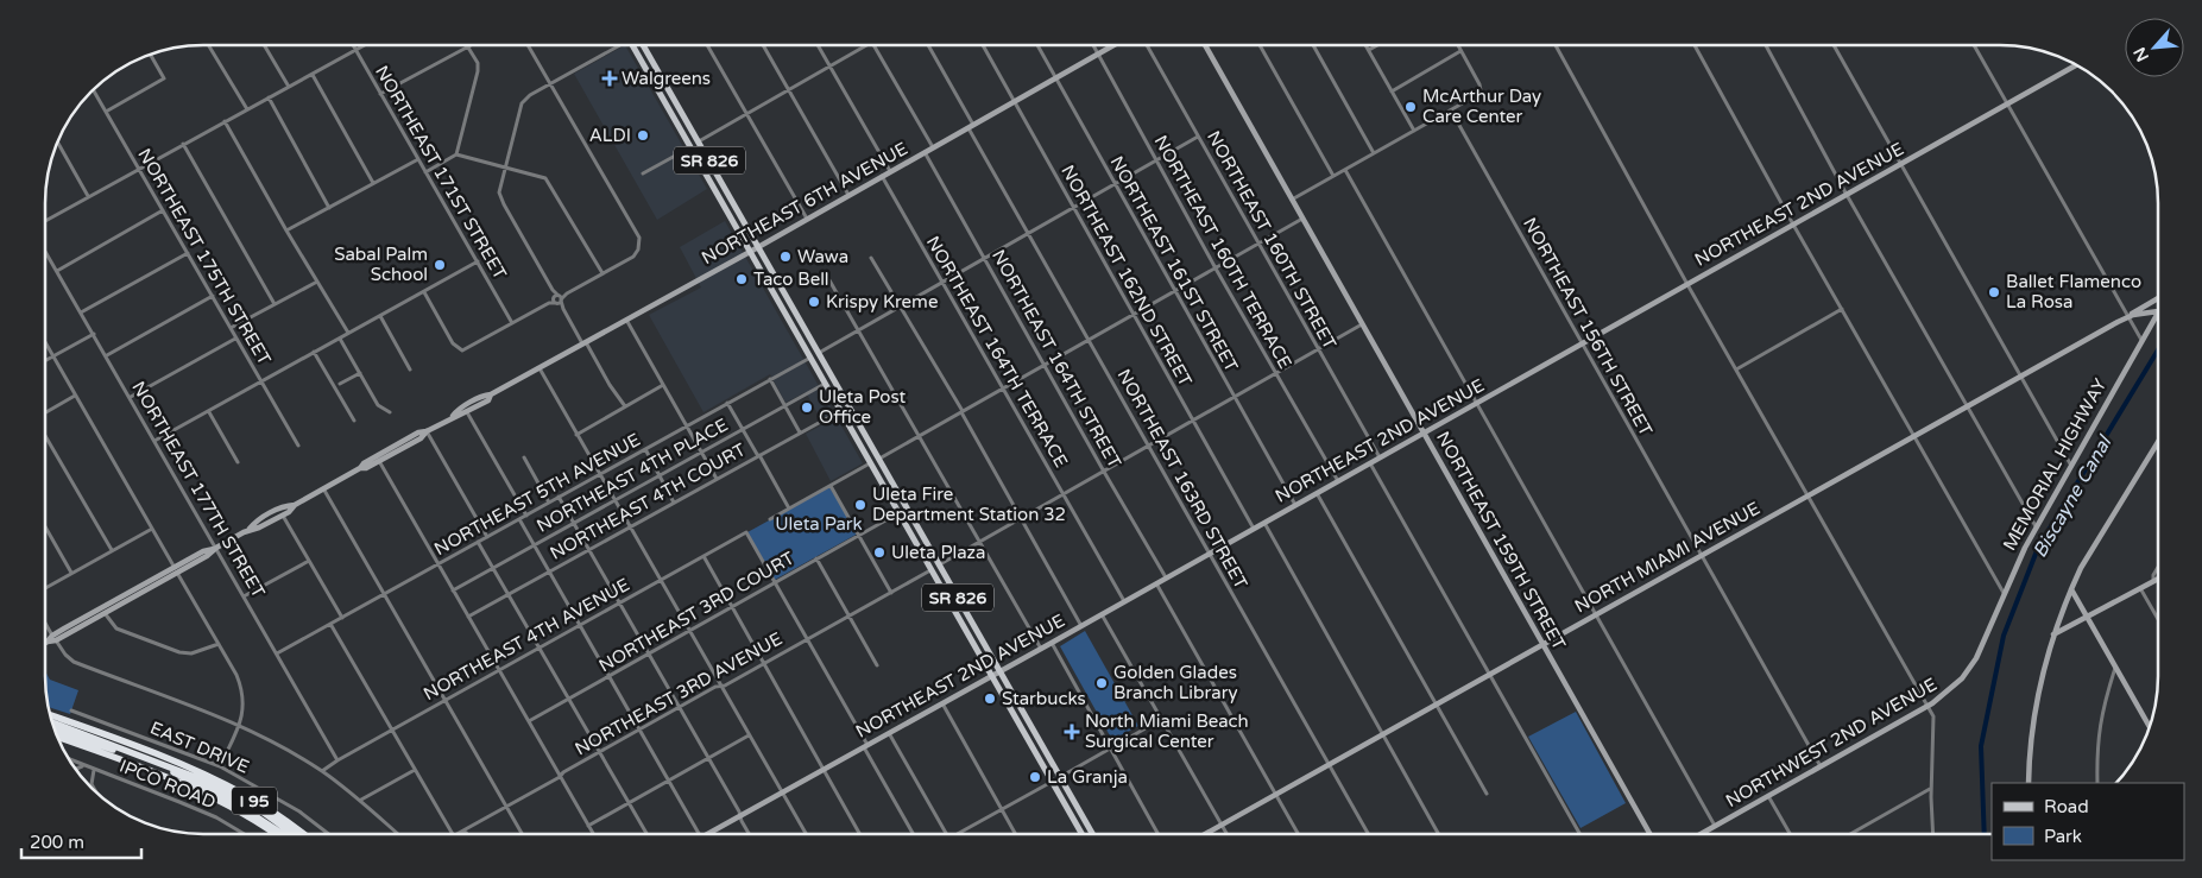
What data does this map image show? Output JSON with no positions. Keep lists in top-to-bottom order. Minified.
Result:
{"streets":{"highway":["I 95"],"main road":["SR 826"],"street":["NORTHEAST 171ST STREET","NORTHEAST 6TH AVENUE","NORTHEAST 2ND AVENUE","NORTHEAST 160TH STREET","NORTHEAST 160TH TERRACE","NORTHEAST 175TH STREET","NORTHEAST 161ST STREET","NORTHEAST 162ND STREET","NORTHEAST 156TH STREET","NORTHEAST 164TH TERRACE","NORTHEAST 164TH STREET","MEMORIAL HIGHWAY","NORTHEAST 4TH PLACE","NORTHEAST 163RD STREET","NORTHEAST 177TH STREET","NORTHEAST 5TH AVENUE","NORTHEAST 4TH COURT","NORTHEAST 159TH STREET","NORTH MIAMI AVENUE","NORTHEAST 3RD COURT","NORTHEAST 4TH AVENUE","NORTHEAST 3RD AVENUE","NORTHWEST 2ND AVENUE","EAST DRIVE","IPCO ROAD"]},"crossings":[["SR 826","NORTHEAST 6TH AVENUE"],["SR 826","NORTHEAST 2ND AVENUE"],["SR 826","NORTHEAST 4TH PLACE"],["SR 826","NORTHEAST 5TH AVENUE"],["SR 826","NORTHEAST 4TH COURT"],["SR 826","NORTHEAST 3RD COURT"],["SR 826","NORTHEAST 3RD AVENUE"],["NORTHEAST 6TH AVENUE","NORTHEAST 160TH TERRACE"],["NORTHEAST 6TH AVENUE","NORTHEAST 161ST STREET"],["NORTHEAST 6TH AVENUE","NORTHEAST 162ND STREET"],["NORTHEAST 6TH AVENUE","NORTHEAST 164TH TERRACE"],["NORTHEAST 6TH AVENUE","NORTHEAST 164TH STREET"],["NORTHEAST 6TH AVENUE","NORTHEAST 163RD STREET"],["NORTHEAST 6TH AVENUE","NORTHEAST 177TH STREET"],["NORTHEAST 2ND AVENUE","NORTHEAST 160TH STREET"],["NORTHEAST 2ND AVENUE","NORTHEAST 160TH TERRACE"],["NORTHEAST 2ND AVENUE","NORTHEAST 161ST STREET"],["NORTHEAST 2ND AVENUE","NORTHEAST 162ND STREET"],["NORTHEAST 2ND AVENUE","NORTHEAST 156TH STREET"],["NORTHEAST 2ND AVENUE","NORTHEAST 164TH TERRACE"],["NORTHEAST 2ND AVENUE","NORTHEAST 164TH STREET"],["NORTHEAST 2ND AVENUE","NORTHEAST 163RD STREET"],["NORTHEAST 2ND AVENUE","NORTHEAST 159TH STREET"],["NORTHEAST 156TH STREET","NORTH MIAMI AVENUE"],["NORTHEAST 156TH STREET","NORTHWEST 2ND AVENUE"],["MEMORIAL HIGHWAY","NORTHWEST 2ND AVENUE"],["NORTHEAST 163RD STREET","NORTH MIAMI AVENUE"],["NORTHEAST 177TH STREET","NORTHEAST 5TH AVENUE"],["NORTHEAST 177TH STREET","NORTHEAST 4TH AVENUE"],["NORTHEAST 159TH STREET","NORTH MIAMI AVENUE"],["NORTHEAST 3RD COURT","NORTHEAST 4TH AVENUE"]],"water":["Biscayne Canal"],"parks":["Uleta Park"],"places":{"health":["Walgreens","North Miami Beach Surgical Center"],"other":["McArthur Day Care Center","ALDI","Wawa","Sabal Palm School","Taco Bell","Ballet Flamenco La Rosa","Krispy Kreme","Uleta Post Office","Uleta Fire Department Station 32","Uleta Plaza","Golden Glades Branch Library","Starbucks","La Granja"]},"legend":["Road","Park"],"scale_bar":"200 m","north":"bottom left"}
